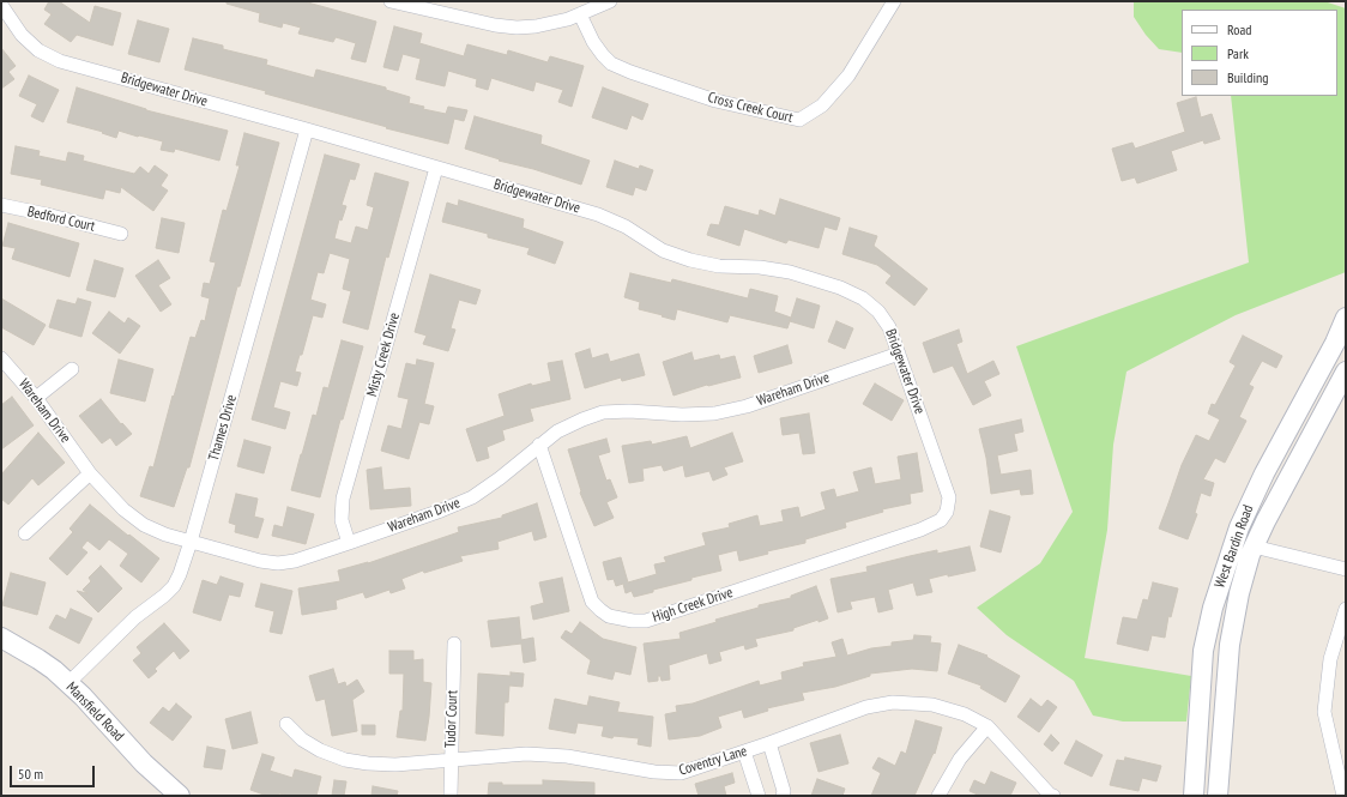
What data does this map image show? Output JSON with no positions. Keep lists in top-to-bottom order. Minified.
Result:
{"streets":{"main road":["West Bardin Road","Mansfield Road"],"street":["Bridgewater Drive","Cross Creek Court","Bedford Court","Misty Creek Drive","Wareham Drive","Thames Drive","High Creek Drive","Tudor Court","Coventry Lane"]},"crossings":[["Bridgewater Drive","Misty Creek Drive"],["Bridgewater Drive","Wareham Drive"],["Bridgewater Drive","Thames Drive"],["Bridgewater Drive","High Creek Drive"],["Misty Creek Drive","Wareham Drive"],["Wareham Drive","Thames Drive"],["Wareham Drive","High Creek Drive"],["Thames Drive","Mansfield Road"],["Tudor Court","Coventry Lane"]],"legend":["Road","Park","Building"],"scale_bar":"50 m"}
